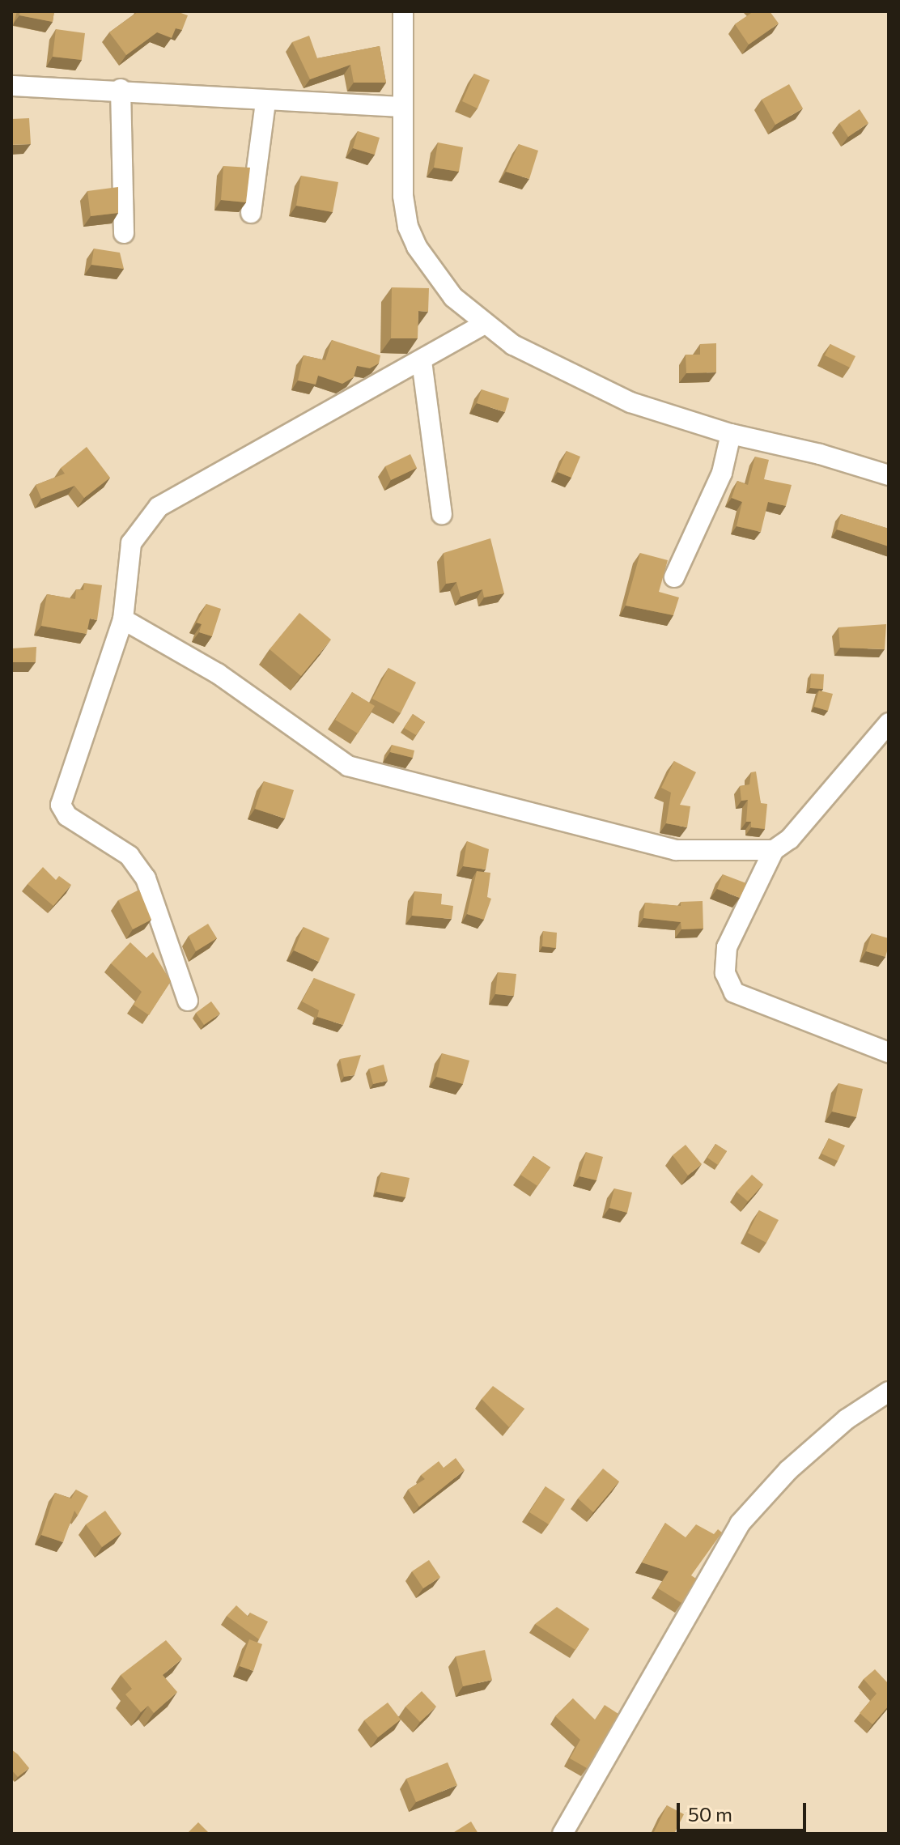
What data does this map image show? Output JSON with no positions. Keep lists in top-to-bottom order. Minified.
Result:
{"scale_bar":"50 m"}
